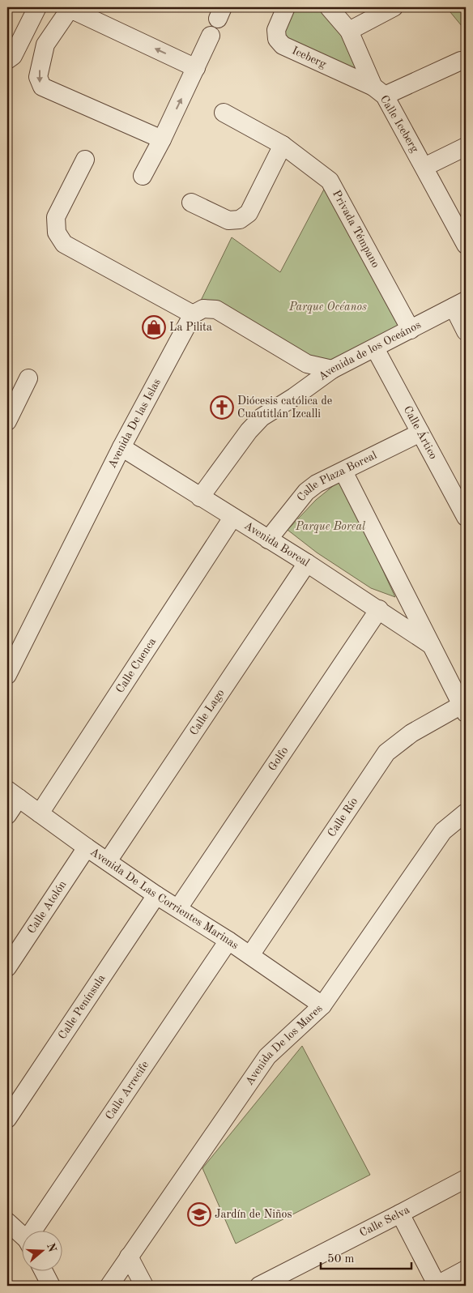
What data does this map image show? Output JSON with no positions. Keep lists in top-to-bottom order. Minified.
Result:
{"streets":{"street":["Iceberg","Calle Iceberg","Privada Témpano","Avenida de los Oceános","Avenida De las Islas","Calle Ártico","Calle Plaza Boreal","Avenida Boreal","Calle Cuenca","Calle Lago","Golfo","Calle Río","Avenida De Las Corrientes Marinas","Calle Atolón","Calle Península","Avenida De los Mares","Calle Arrecife","Calle Selva"]},"crossings":[["Iceberg","Calle Iceberg"],["Privada Témpano","Avenida de los Oceános"],["Avenida de los Oceános","Calle Ártico"],["Avenida de los Oceános","Avenida Boreal"],["Avenida De las Islas","Avenida Boreal"],["Calle Ártico","Calle Plaza Boreal"],["Calle Plaza Boreal","Avenida Boreal"],["Avenida Boreal","Calle Cuenca"],["Avenida Boreal","Calle Lago"],["Avenida Boreal","Golfo"],["Avenida Boreal","Calle Río"],["Calle Cuenca","Avenida De Las Corrientes Marinas"],["Calle Lago","Avenida De Las Corrientes Marinas"],["Golfo","Avenida De Las Corrientes Marinas"],["Calle Río","Avenida De Las Corrientes Marinas"],["Avenida De Las Corrientes Marinas","Calle Atolón"],["Avenida De Las Corrientes Marinas","Calle Península"],["Avenida De Las Corrientes Marinas","Avenida De los Mares"],["Avenida De Las Corrientes Marinas","Calle Arrecife"]],"parks":["Parque Océanos","Parque Boreal"],"places":{"shop":["La Pilita"],"church":["Diócesis católica de Cuautitlán Izcalli"],"school or university":["Jardín de Niños"]},"scale_bar":"50 m","north":"right"}
